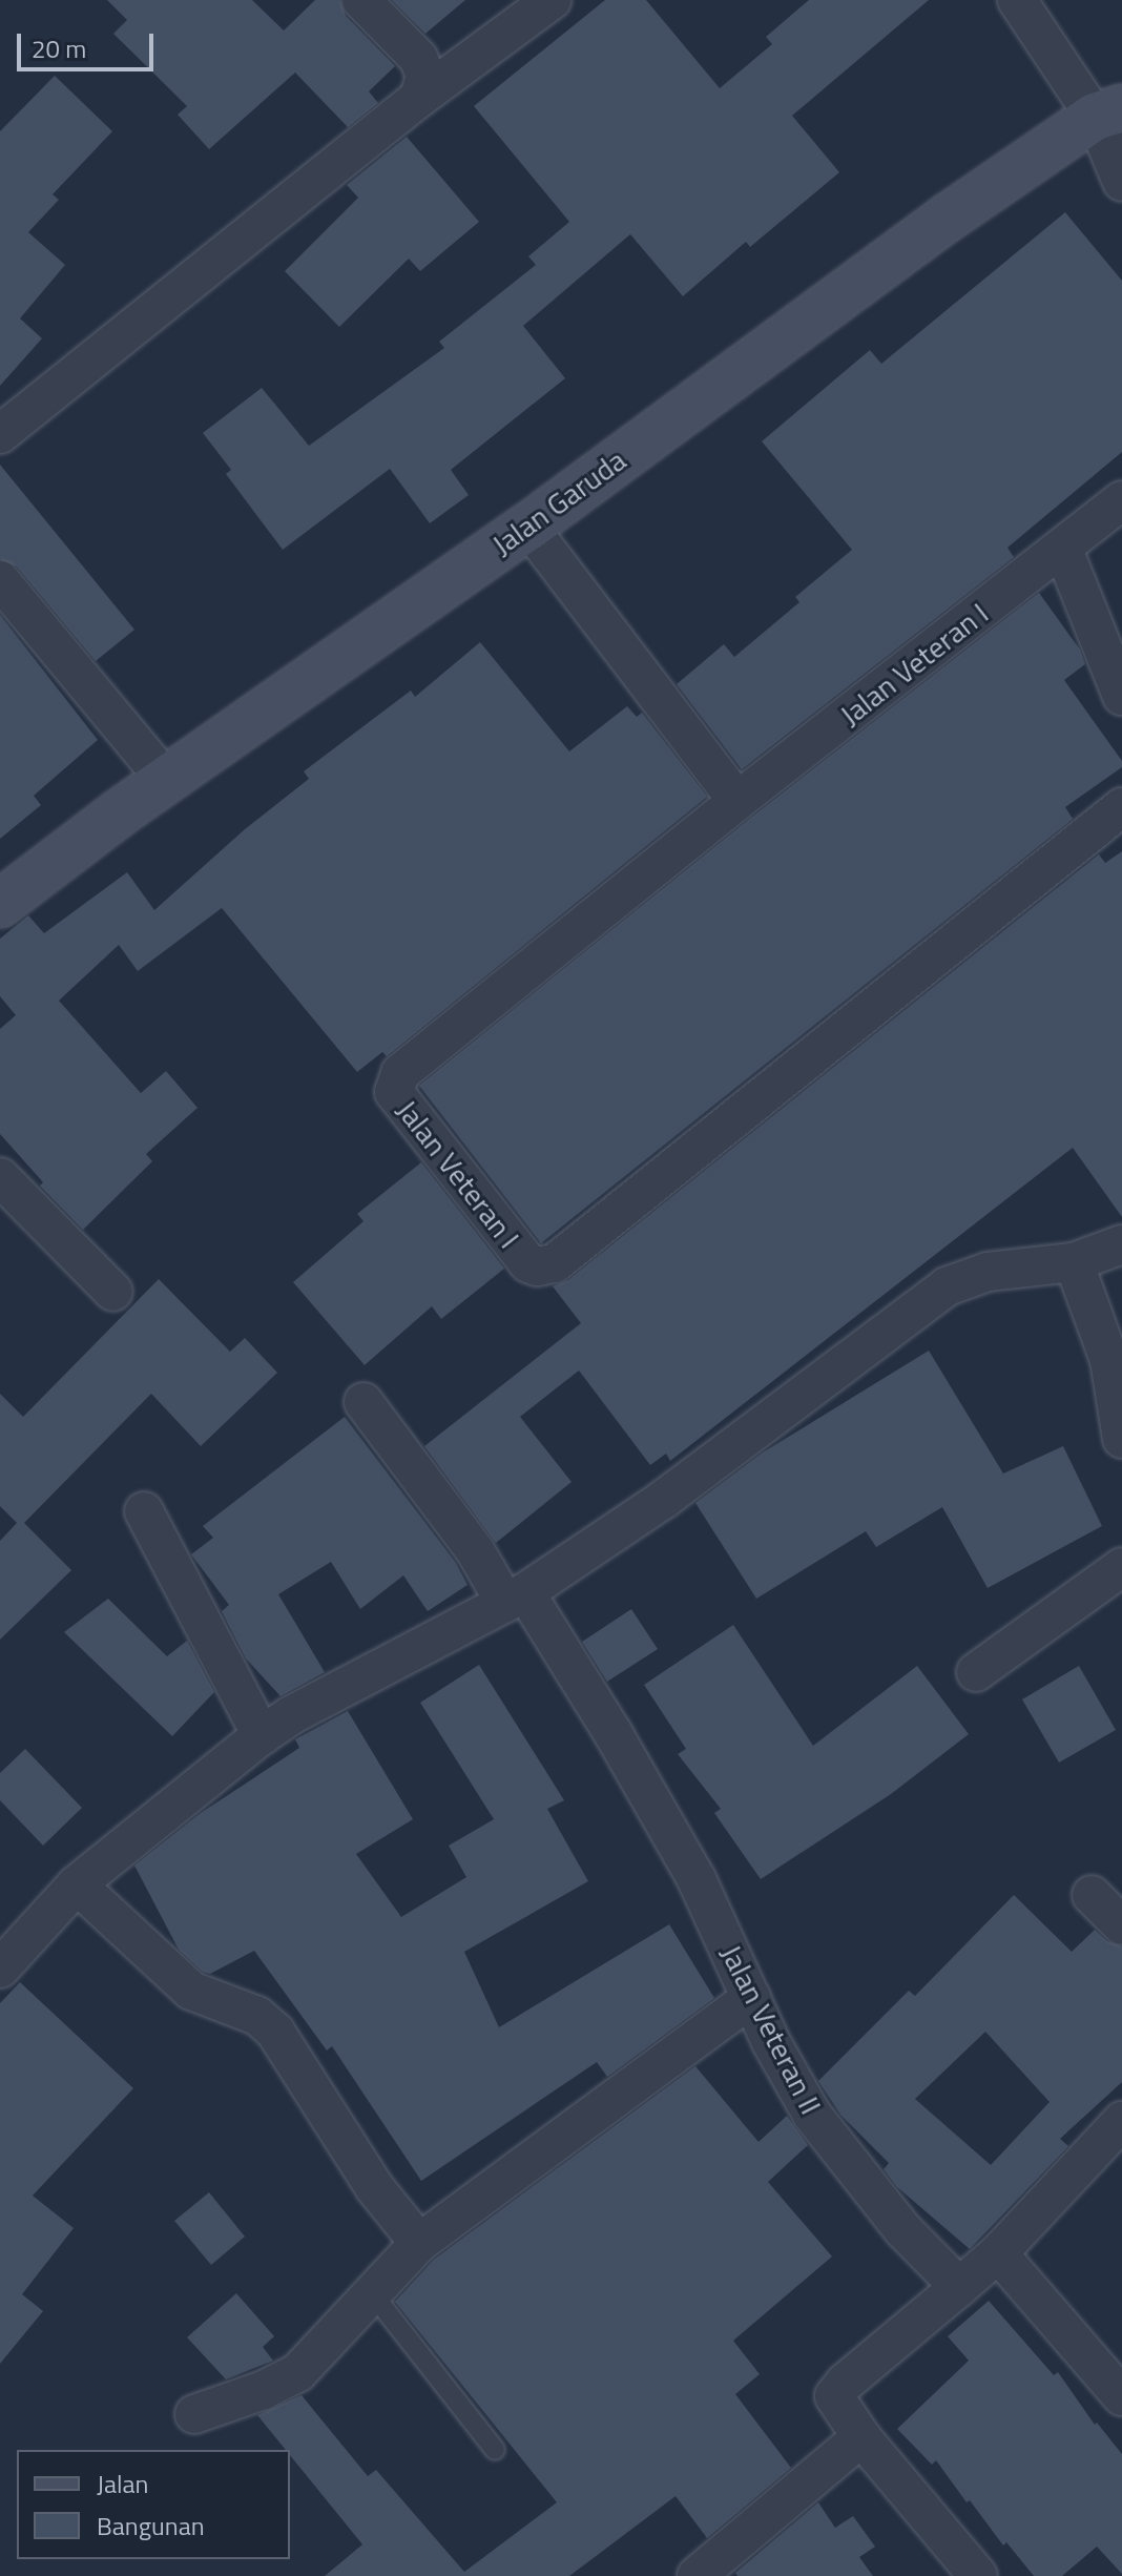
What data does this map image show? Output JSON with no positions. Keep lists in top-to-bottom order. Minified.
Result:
{"streets":{"street":["Jalan Garuda","Jalan Veteran I","Jalan Veteran II"]},"legend":["Jalan","Bangunan"],"scale_bar":"20 m"}
